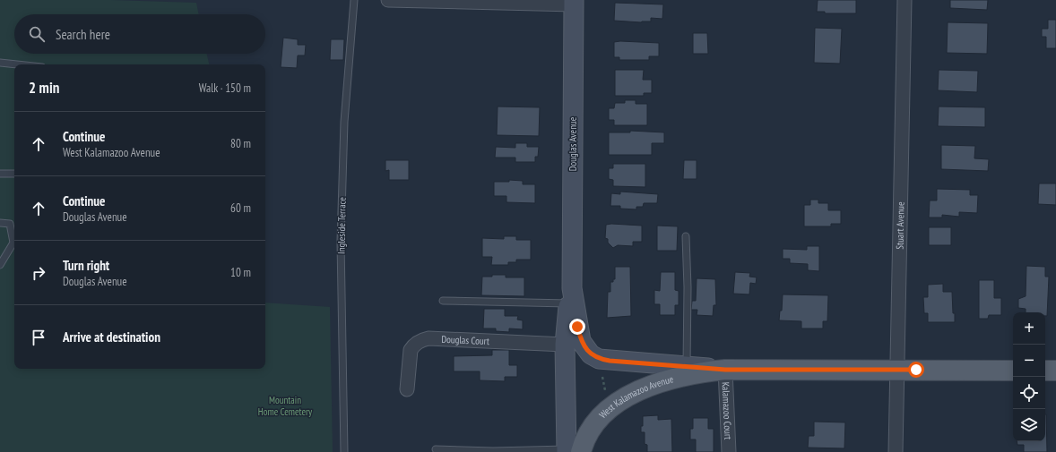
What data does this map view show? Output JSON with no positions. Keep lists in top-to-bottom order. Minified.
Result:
{"streets":{"main road":["West Kalamazoo Avenue"],"street":["Douglas Avenue","Stuart Avenue","Douglas Court","Kalamazoo Court"],"lane":["Ingleside Terrace"]},"crossings":[["Douglas Avenue","Douglas Court"],["Douglas Avenue","West Kalamazoo Avenue"],["Douglas Avenue","Kalamazoo Court"],["Stuart Avenue","West Kalamazoo Avenue"],["West Kalamazoo Avenue","Kalamazoo Court"]],"parks":["Mountain Home Cemetery"],"page":{"search":"Search here","heading":["2 min","Walk · 150 m"],"list":[["Continue","West Kalamazoo Avenue","80 m"],["Continue","Douglas Avenue","60 m"],["Turn right","Douglas Avenue","10 m"],"Arrive at destination"],"map_buttons":["+","−"]}}
